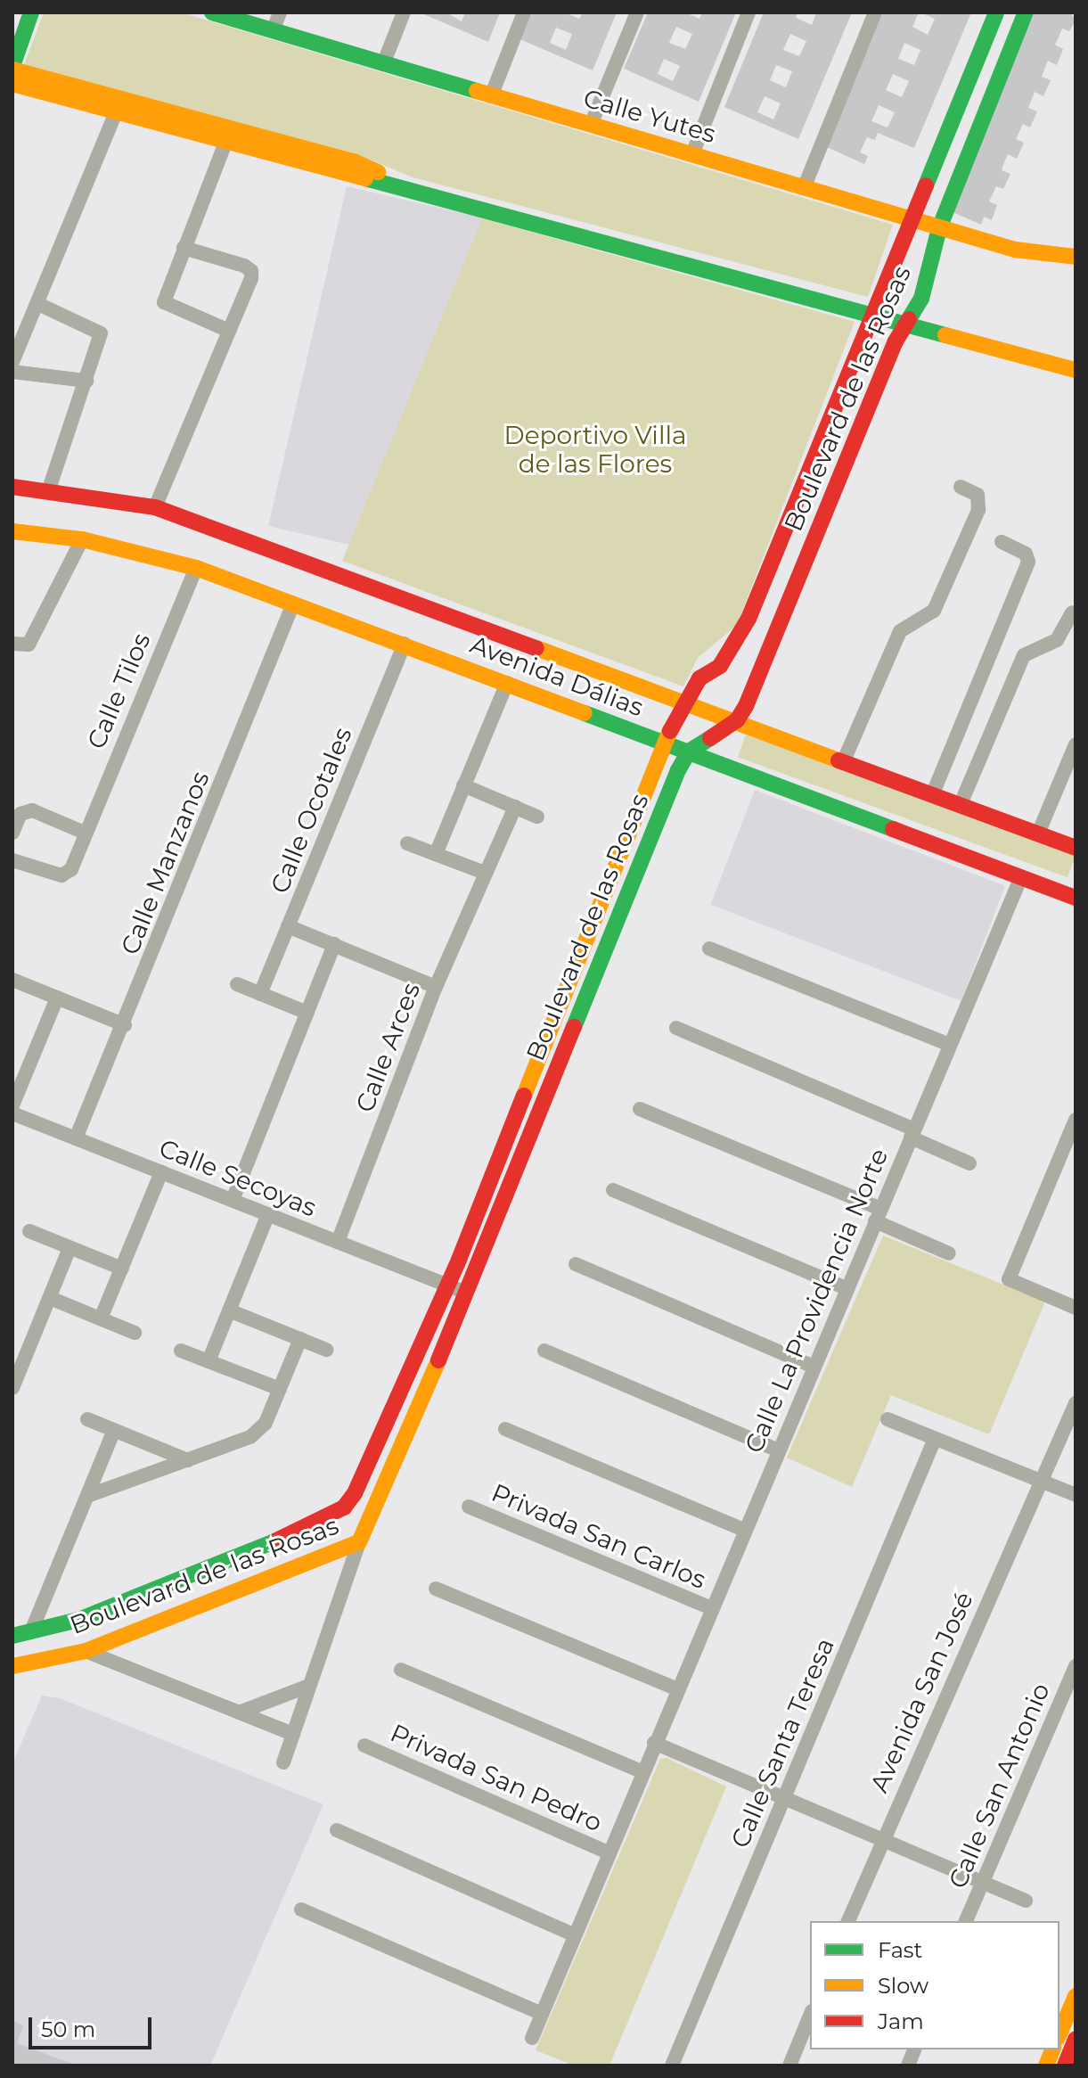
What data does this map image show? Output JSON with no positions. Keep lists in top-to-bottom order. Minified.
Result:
{"streets":{"main road":["Calle Yutes","Boulevard de las Rosas","Avenida Dálias"],"street":["Calle Tilos","Calle Ocotales","Calle Manzanos","Calle Arces","Calle Secoyas","Calle La Providencia Norte","Privada San Carlos","Avenida San José","Calle Santa Teresa","Privada San Pedro","Calle San Antonio"]},"crossings":[["Calle Yutes","Boulevard de las Rosas"],["Boulevard de las Rosas","Avenida Dálias"],["Boulevard de las Rosas","Calle Secoyas"],["Avenida Dálias","Calle Tilos"],["Avenida Dálias","Calle Ocotales"],["Avenida Dálias","Calle Manzanos"],["Avenida Dálias","Calle La Providencia Norte"],["Calle Manzanos","Calle Secoyas"],["Calle Arces","Calle Secoyas"],["Calle La Providencia Norte","Privada San Carlos"],["Calle La Providencia Norte","Privada San Pedro"]],"parks":["Deportivo Villa de las Flores"],"legend":["Fast","Slow","Jam"],"scale_bar":"50 m"}
